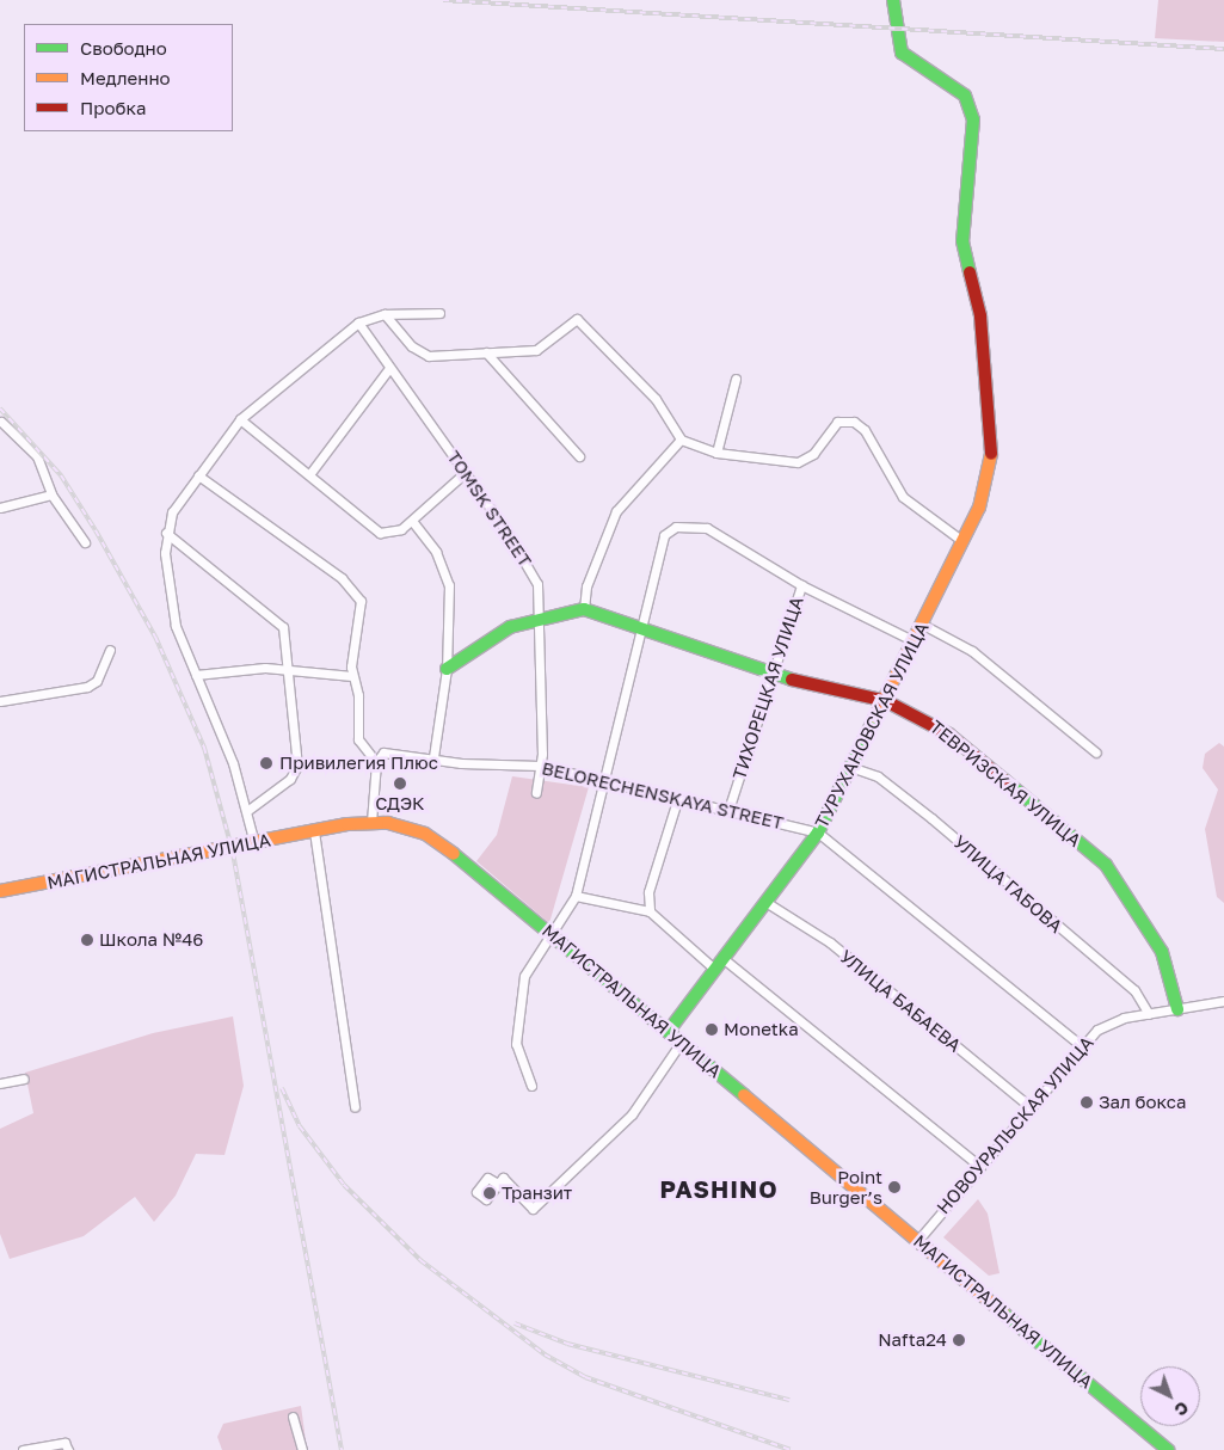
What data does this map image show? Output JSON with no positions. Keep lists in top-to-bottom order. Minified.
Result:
{"streets":{"street":["TOMSK STREET","ТИХОРЕЦКАЯ УЛИЦА","ТУРУХАНОВСКАЯ УЛИЦА","ТЕВРИЗСКАЯ УЛИЦА","BELORECHENSKAYA STREET","МАГИСТРАЛЬНАЯ УЛИЦА","УЛИЦА ГАБОВА","УЛИЦА БАБАЕВА","НОВОУРАЛЬСКАЯ УЛИЦА"]},"crossings":[["TOMSK STREET","ТЕВРИЗСКАЯ УЛИЦА"],["TOMSK STREET","BELORECHENSKAYA STREET"],["ТИХОРЕЦКАЯ УЛИЦА","ТУРУХАНОВСКАЯ УЛИЦА"],["ТИХОРЕЦКАЯ УЛИЦА","ТЕВРИЗСКАЯ УЛИЦА"],["ТИХОРЕЦКАЯ УЛИЦА","BELORECHENSKAYA STREET"],["ТУРУХАНОВСКАЯ УЛИЦА","ТЕВРИЗСКАЯ УЛИЦА"],["ТУРУХАНОВСКАЯ УЛИЦА","BELORECHENSKAYA STREET"],["ТУРУХАНОВСКАЯ УЛИЦА","МАГИСТРАЛЬНАЯ УЛИЦА"],["ТУРУХАНОВСКАЯ УЛИЦА","УЛИЦА ГАБОВА"],["ТУРУХАНОВСКАЯ УЛИЦА","УЛИЦА БАБАЕВА"],["ТЕВРИЗСКАЯ УЛИЦА","НОВОУРАЛЬСКАЯ УЛИЦА"],["BELORECHENSKAYA STREET","НОВОУРАЛЬСКАЯ УЛИЦА"],["МАГИСТРАЛЬНАЯ УЛИЦА","НОВОУРАЛЬСКАЯ УЛИЦА"],["УЛИЦА ГАБОВА","НОВОУРАЛЬСКАЯ УЛИЦА"],["УЛИЦА БАБАЕВА","НОВОУРАЛЬСКАЯ УЛИЦА"]],"districts":["PASHINO"],"places":["Привилегия Плюс","СДЭК","Школа №46","Monetka","Зал бокса","Point Burger’s","Транзит","Nafta24"],"legend":["Свободно","Медленно","Пробка"],"north":"bottom right"}
